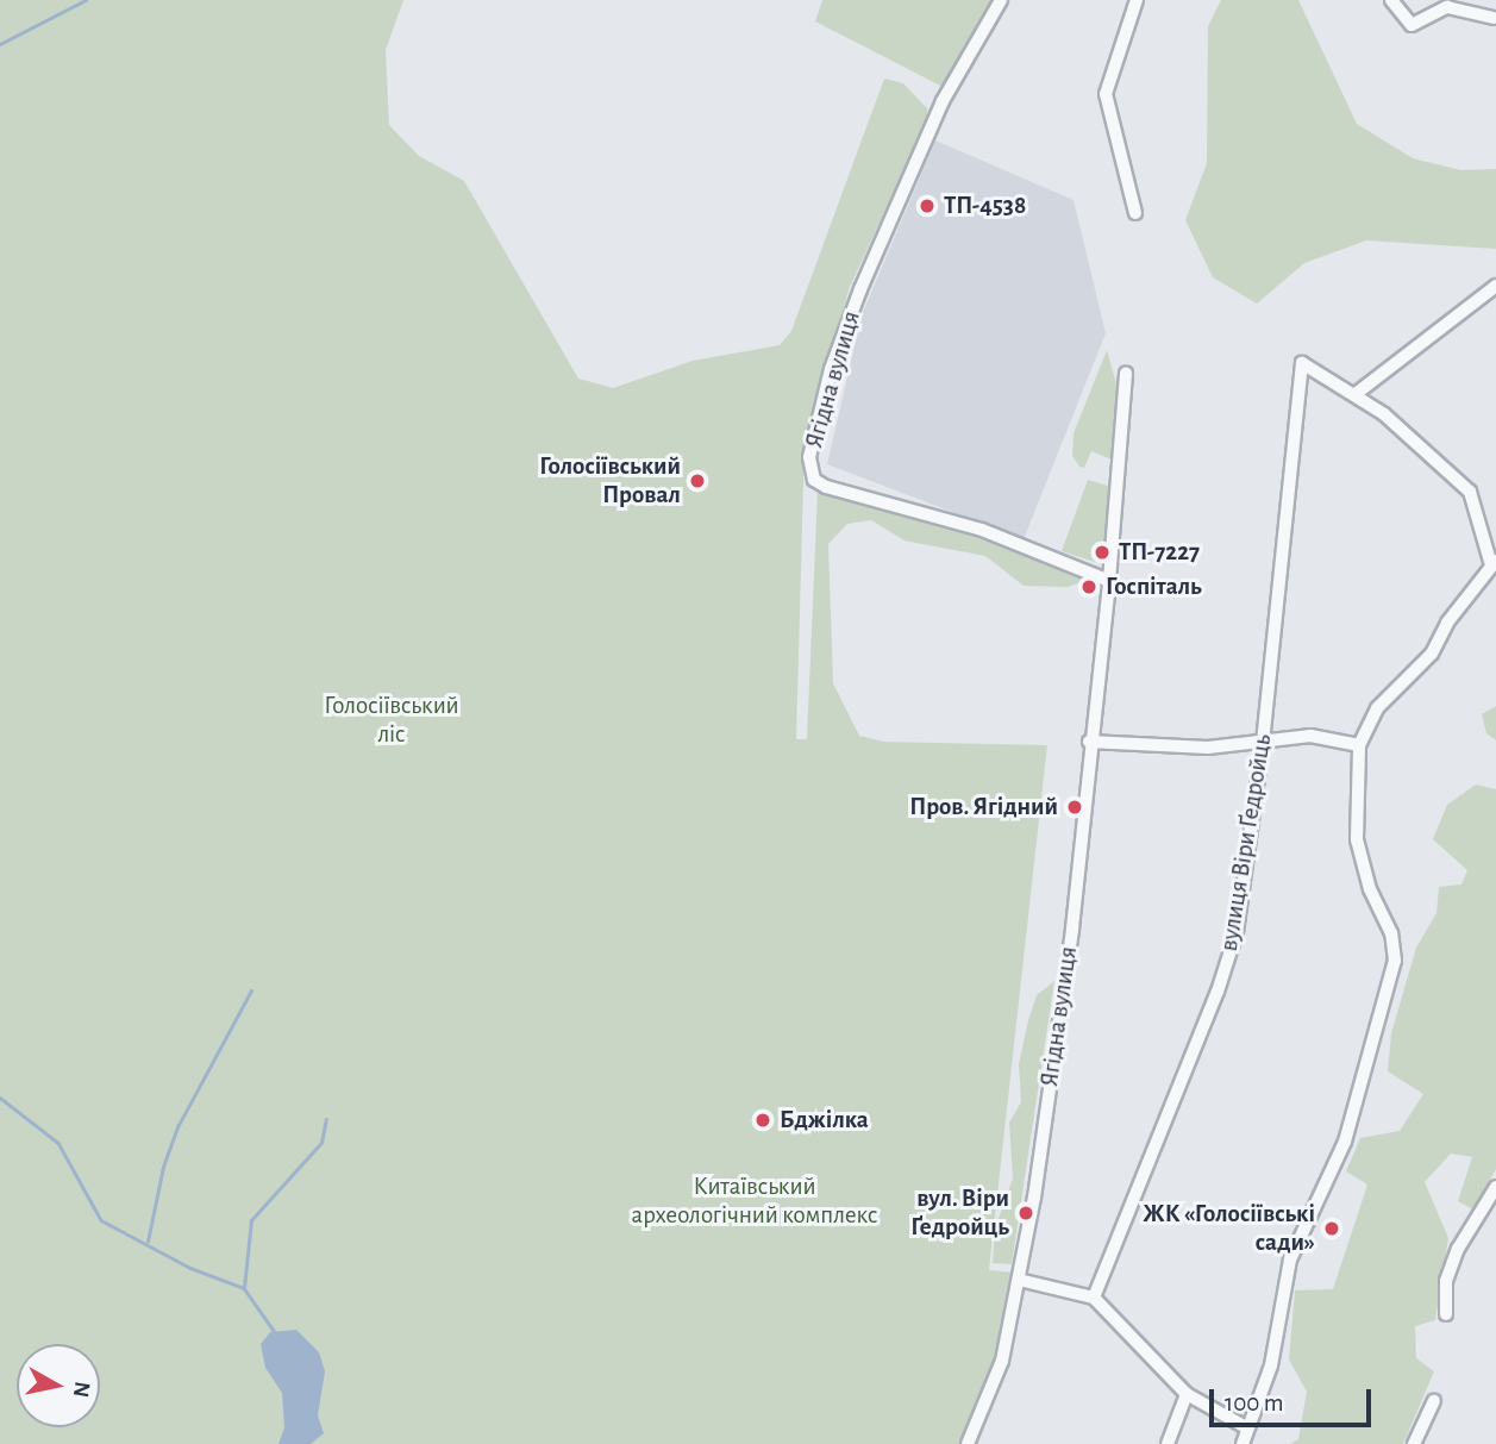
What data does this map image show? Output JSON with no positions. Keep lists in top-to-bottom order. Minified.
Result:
{"streets":{"street":["Ягідна вулиця","вулиця Віри Ґедройць"]},"parks":["Голосіївський ліс","Китаївський археологічний комплекс"],"places":["ТП-4538","Голосіївський Провал","ТП-7227","Госпіталь","Пров. Ягідний","Бджілка","вул. Віри Ґедройць","ЖК «Голосіївські сади»"],"scale_bar":"100 m","north":"right"}
